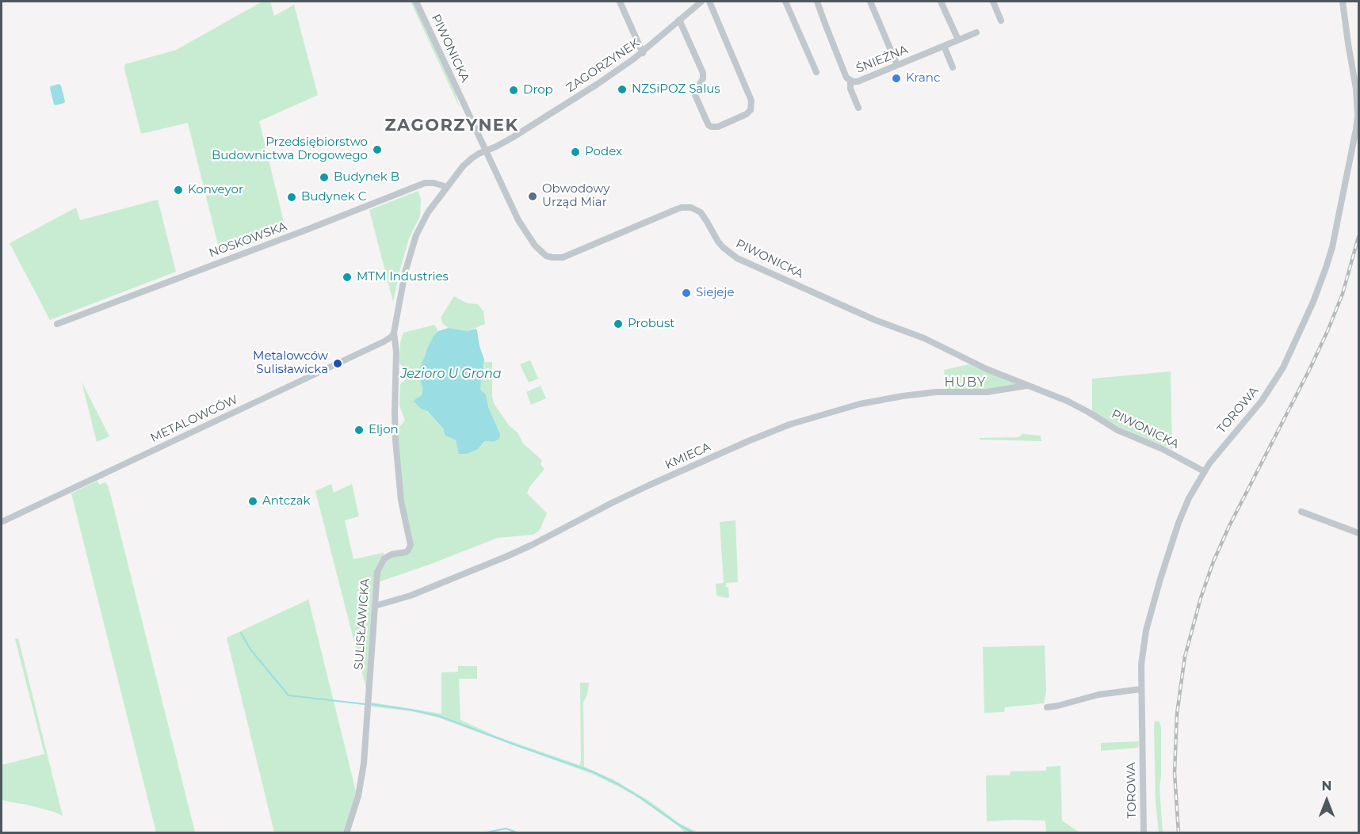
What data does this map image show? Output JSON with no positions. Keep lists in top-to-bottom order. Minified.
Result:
{"streets":{"street":["PIWONICKA","ŚNIEŻNA","ZAGORZYNEK","NOSKOWSKA","TOROWA","METALOWCÓW","KMIECA","SULISŁAWICKA"]},"crossings":[["PIWONICKA","ZAGORZYNEK"],["PIWONICKA","TOROWA"],["PIWONICKA","KMIECA"],["PIWONICKA","SULISŁAWICKA"],["ZAGORZYNEK","SULISŁAWICKA"],["NOSKOWSKA","SULISŁAWICKA"],["METALOWCÓW","SULISŁAWICKA"],["KMIECA","SULISŁAWICKA"]],"districts":["ZAGORZYNEK","HUBY"],"water":["Jezioro U Grona"],"places":["Kranc","NZSiPOZ Salus","Drop","Przedsiębiorstwo Budownictwa Drogowego","Podex","Budynek B","Konveyor","Obwodowy Urząd Miar","Budynek C","MTM Industries","Siejeje","Probust","Metalowców Sulisławicka","Eljon","Antczak"],"north":"top"}
